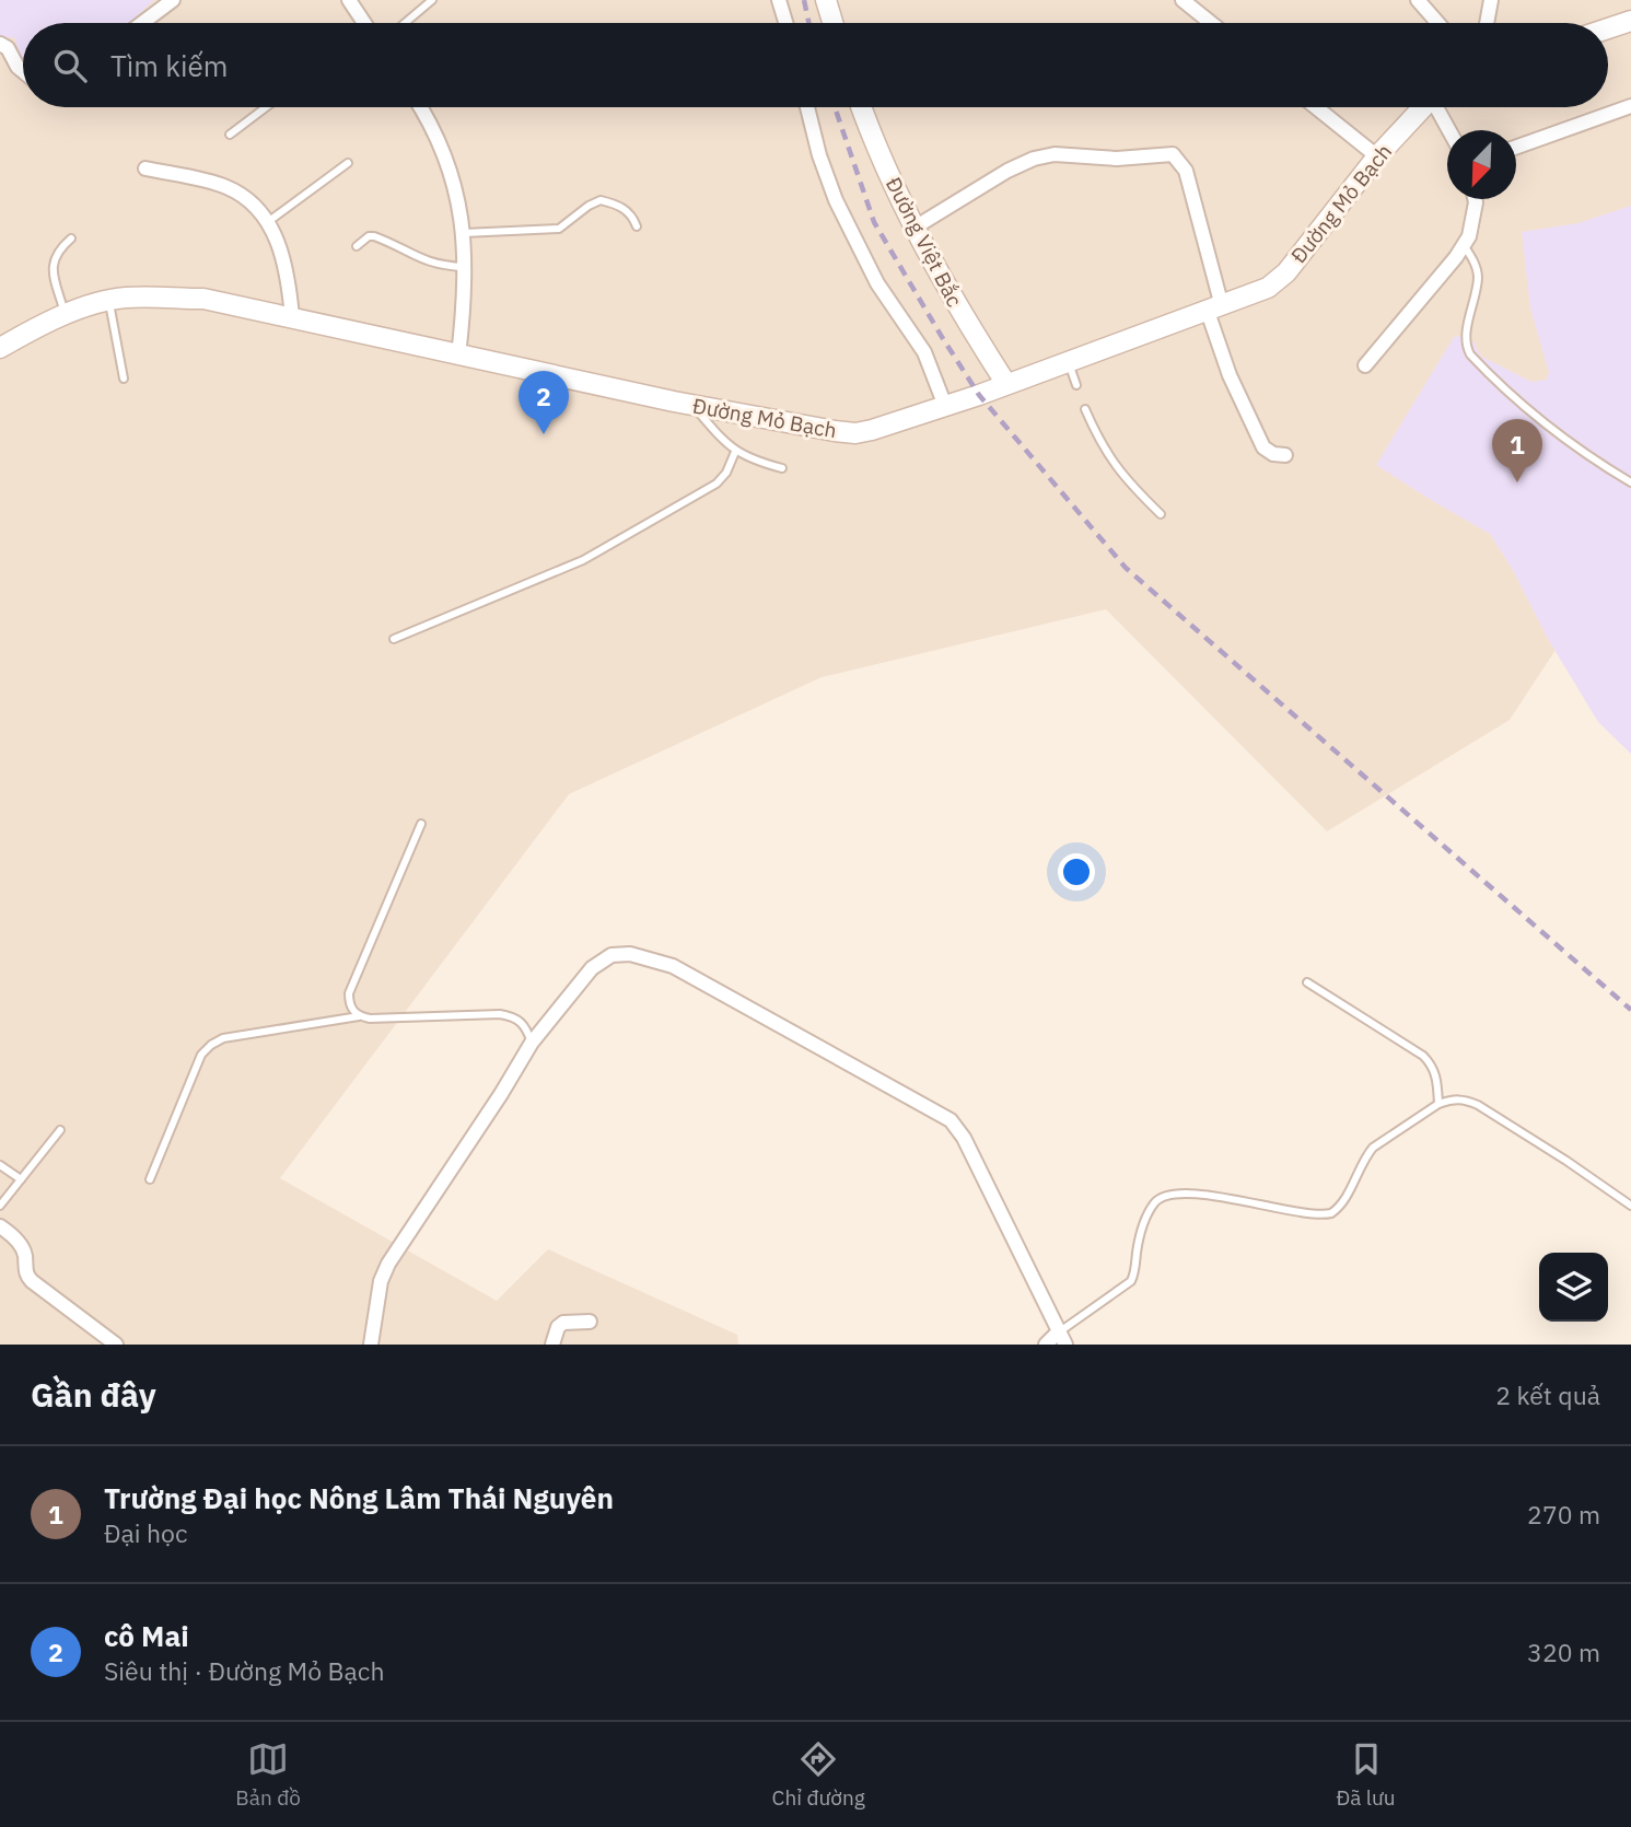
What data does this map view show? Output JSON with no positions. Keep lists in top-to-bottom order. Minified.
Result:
{"streets":{"street":["Đường Mỏ Bạch","Đường Việt Bắc"]},"crossings":[["Đường Mỏ Bạch","Đường Việt Bắc"]],"north":"bottom left","page":{"search":"Tìm kiếm","pins":["2","1"],"heading":["Gần đây","2 kết quả"],"list":[{"mark":"1","name":"Trường Đại học Nông Lâm Thái Nguyên","note":"Đại học","value":"270 m"},{"mark":"2","name":"cô Mai","note":"Siêu thị · Đường Mỏ Bạch","value":"320 m"}],"nav":["Bản đồ","Chỉ đường","Đã lưu"]}}
